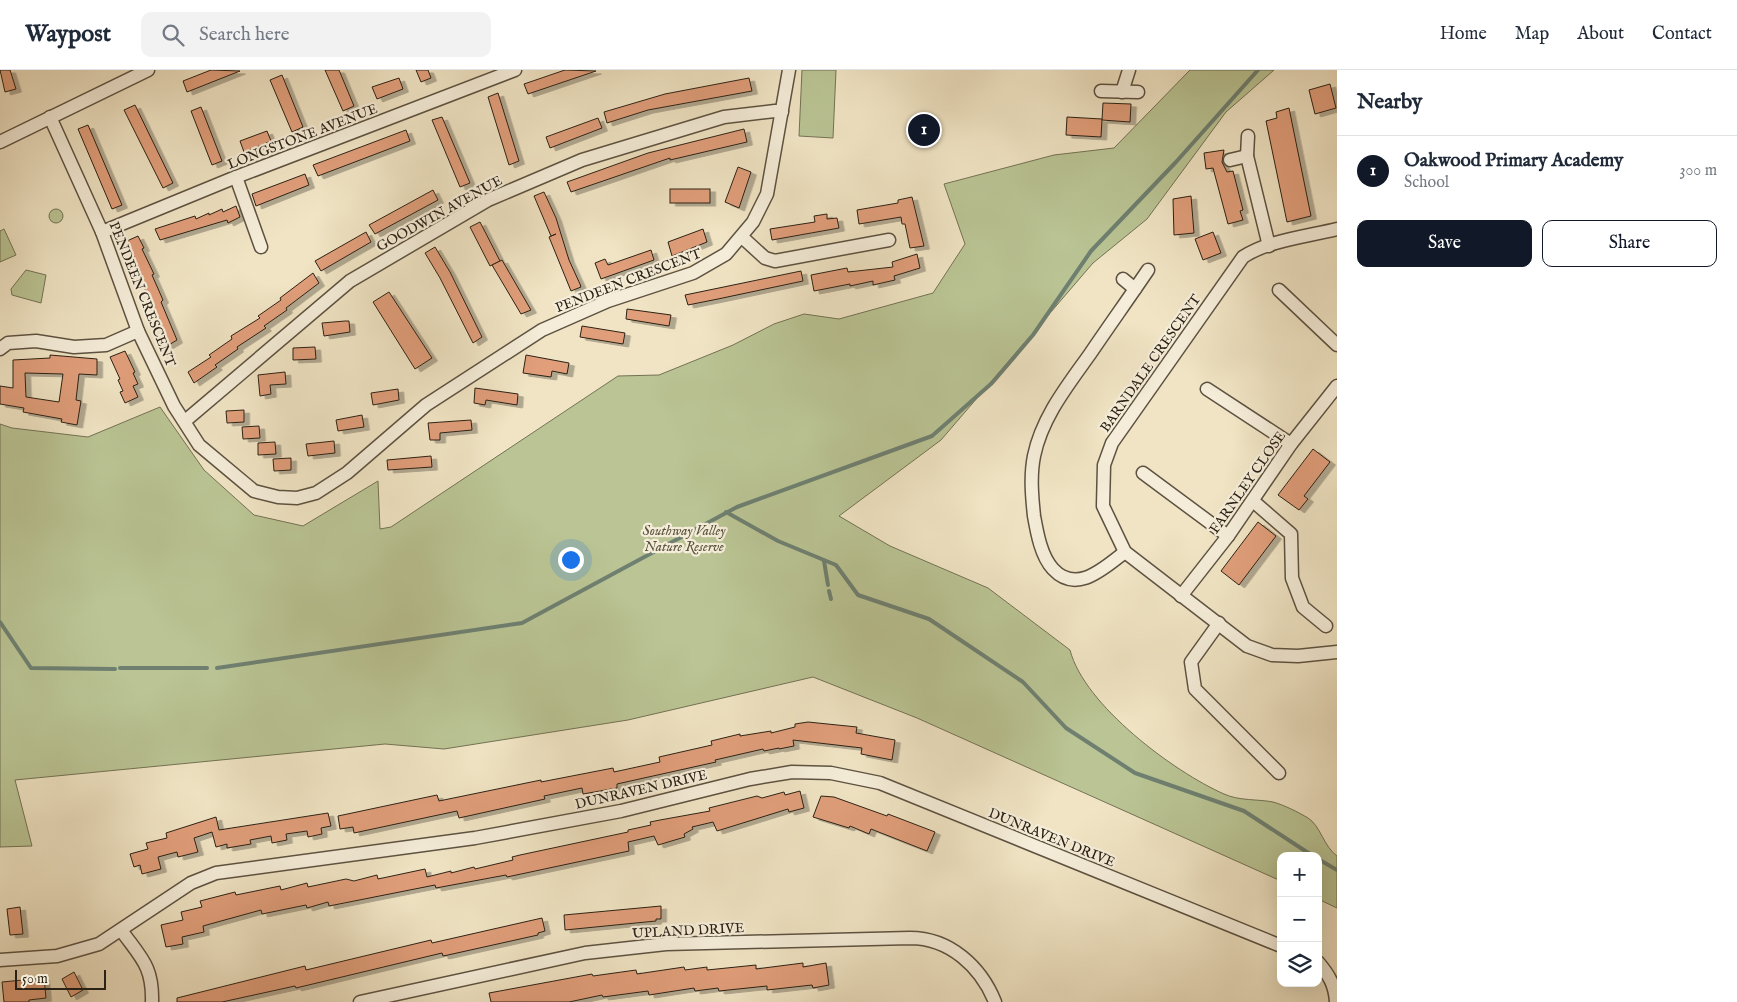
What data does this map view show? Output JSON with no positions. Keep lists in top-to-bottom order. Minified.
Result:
{"streets":{"street":["LONGSTONE AVENUE","GOODWIN AVENUE","PENDEEN CRESCENT","BARNDALE CRESCENT","FARNLEY CLOSE","DUNRAVEN DRIVE","UPLAND DRIVE"]},"crossings":[["LONGSTONE AVENUE","PENDEEN CRESCENT"],["GOODWIN AVENUE","PENDEEN CRESCENT"],["BARNDALE CRESCENT","FARNLEY CLOSE"]],"parks":["Southway Valley Nature Reserve"],"scale_bar":"50 m","page":{"header":"Waypost","search":"Search here","nav":["Home","Map","About","Contact"],"heading":"Nearby","pins":"1","list":[{"mark":"1","name":"Oakwood Primary Academy","note":"School","value":"300 m"}],"buttons":["Save","Share"],"map_buttons":["+","−"],"scale":"50 m"}}
